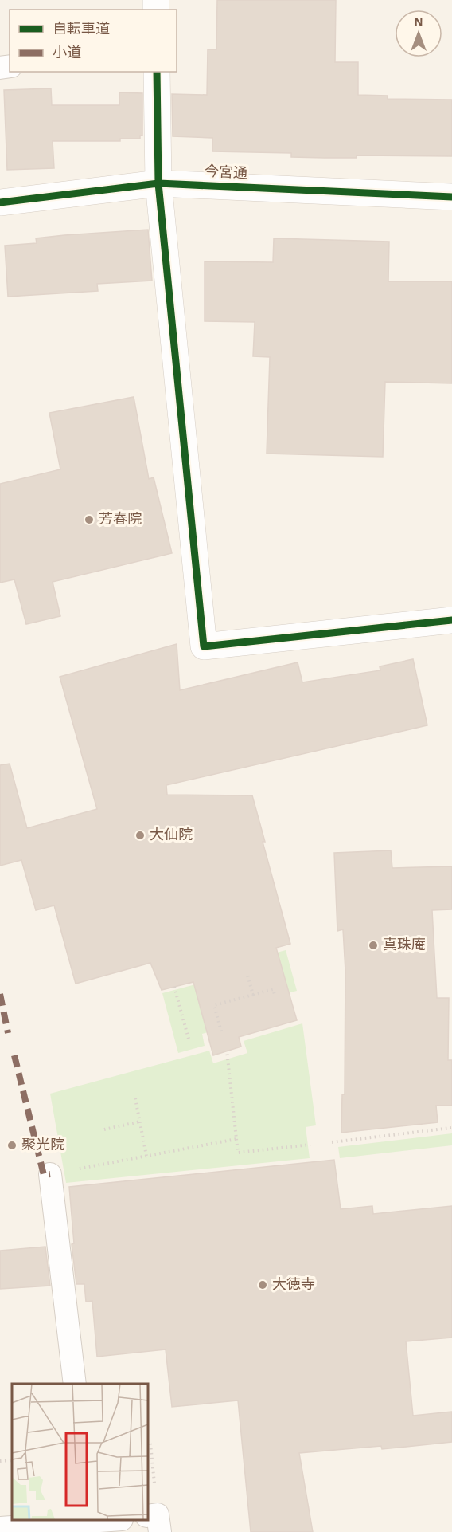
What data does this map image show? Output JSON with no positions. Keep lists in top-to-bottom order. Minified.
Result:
{"streets":{"street":["今宮通"]},"places":["芳春院","大仙院","真珠庵","聚光院","大徳寺"],"legend":["自転車道","小道"],"north":"top"}
